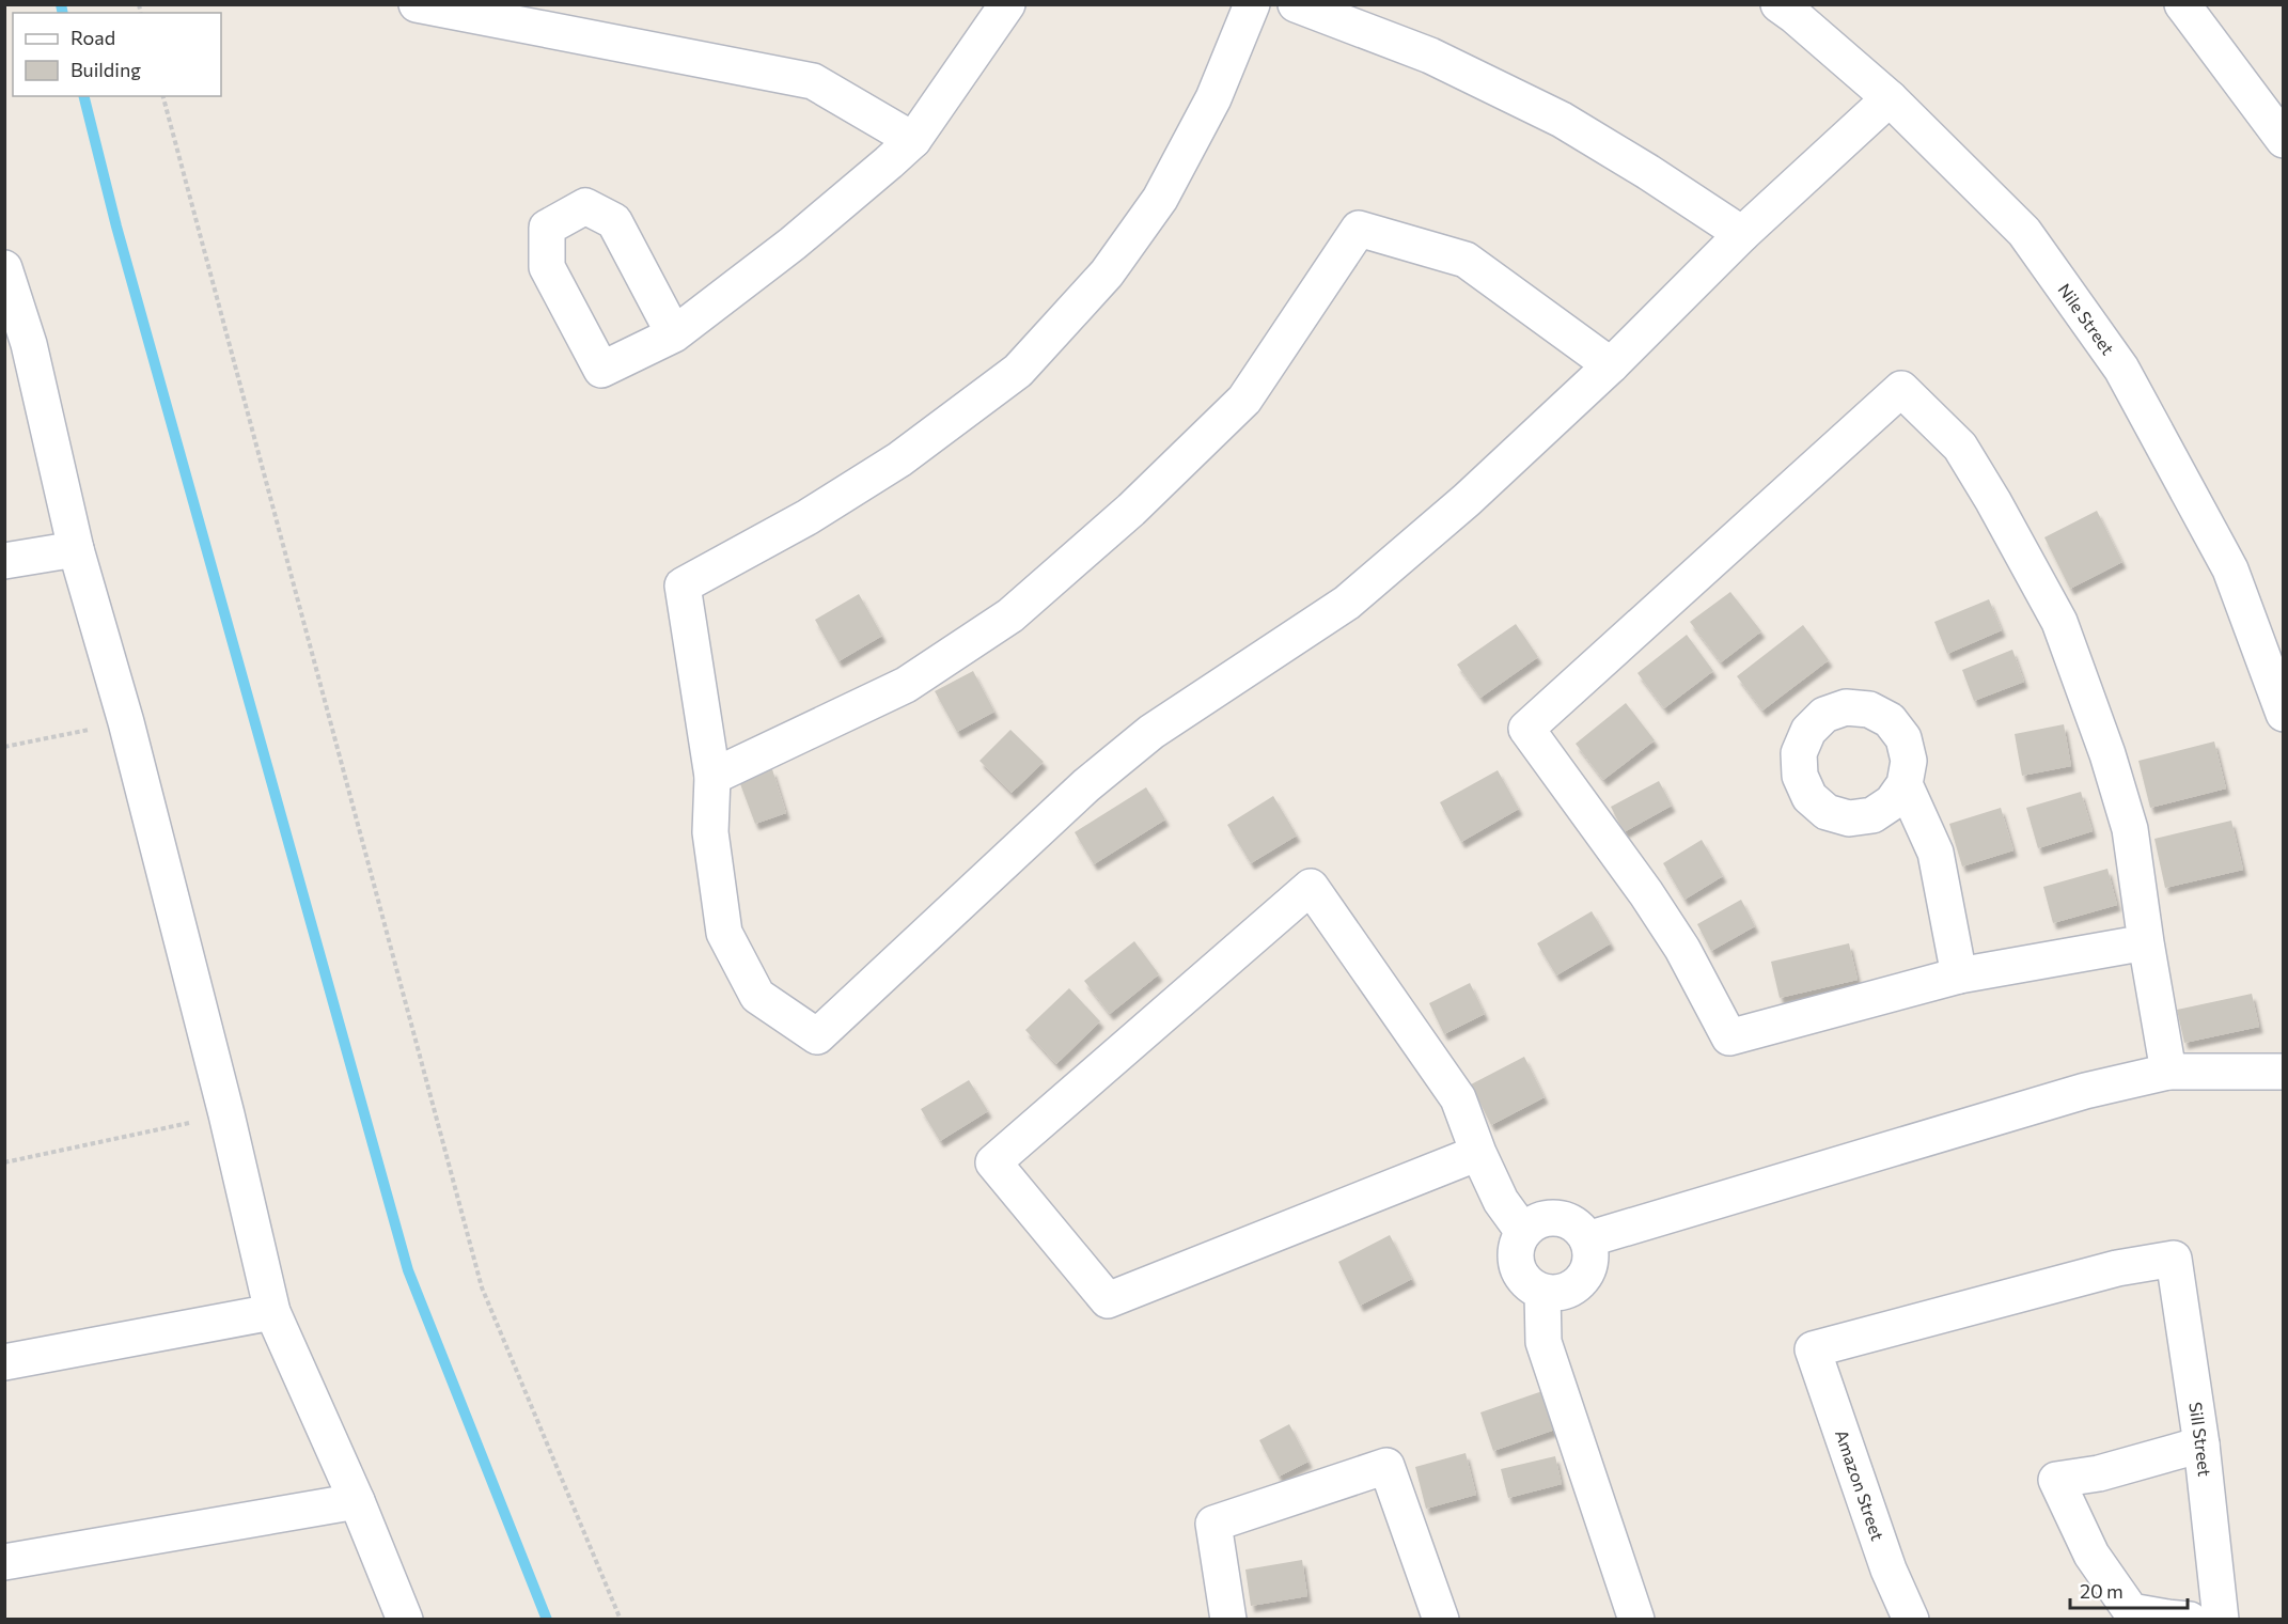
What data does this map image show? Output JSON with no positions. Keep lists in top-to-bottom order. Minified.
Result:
{"streets":{"street":["Nile Street","Sill Street","Amazon Street"]},"crossings":[["Sill Street","Amazon Street"]],"legend":["Road","Building"],"scale_bar":"20 m"}
